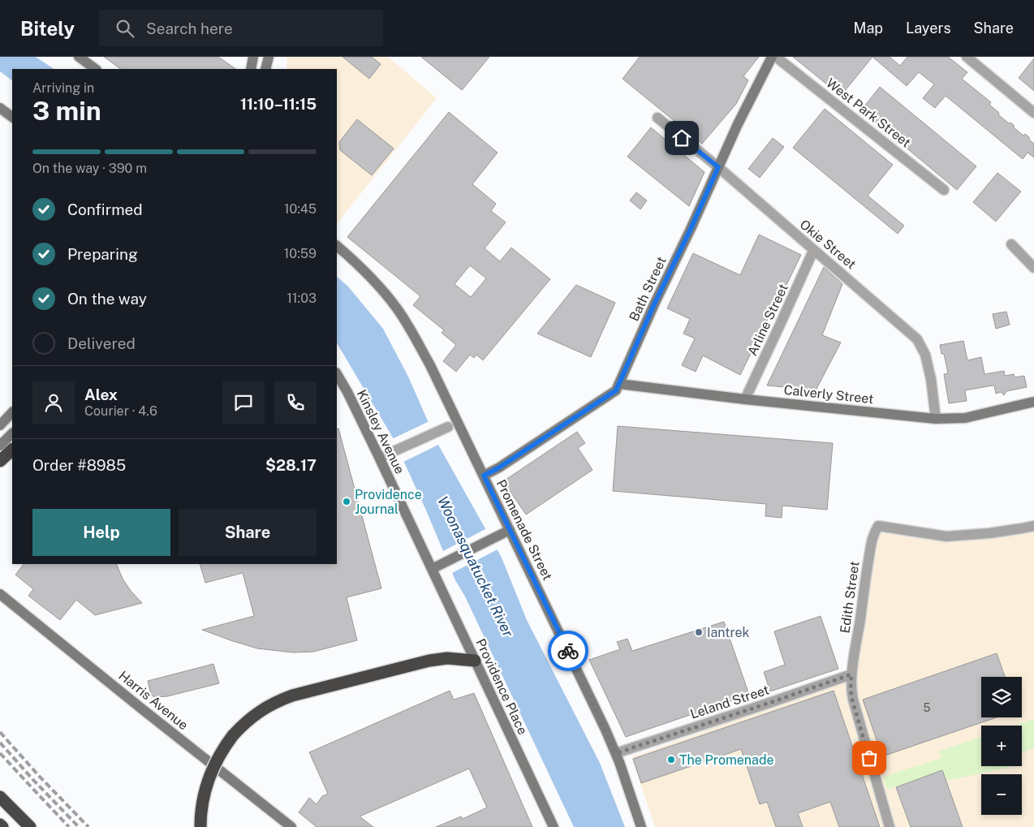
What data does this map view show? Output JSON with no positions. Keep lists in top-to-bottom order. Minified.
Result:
{"streets":{"street":["West Park Street","Okie Street","Bath Street","Arline Street","Calverly Street","Kinsley Avenue","Promenade Street","Edith Street","Providence Place","Harris Avenue","Leland Street"]},"crossings":[["Okie Street","Bath Street"],["Okie Street","Arline Street"],["Okie Street","Calverly Street"],["Bath Street","Calverly Street"],["Bath Street","Promenade Street"],["Arline Street","Calverly Street"],["Kinsley Avenue","Providence Place"],["Promenade Street","Leland Street"],["Edith Street","Leland Street"]],"water":["Woonasquatucket River"],"places":["Providence Journal","Iantrek","The Promenade"],"house_numbers":["5"],"page":{"header":"Bitely","search":"Search here","nav":["Map","Layers","Share"],"heading":["3 min","Arriving in","11:10–11:15"],"panel":["Alex","Courier · 4.6","Order #8985","$28.17"],"bar":"On the way · 390 m","list":[["Confirmed","10:45"],["Preparing","10:59"],["On the way","11:03"],"Delivered"],"buttons":["Help","Share"],"map_buttons":["+","−"]}}
